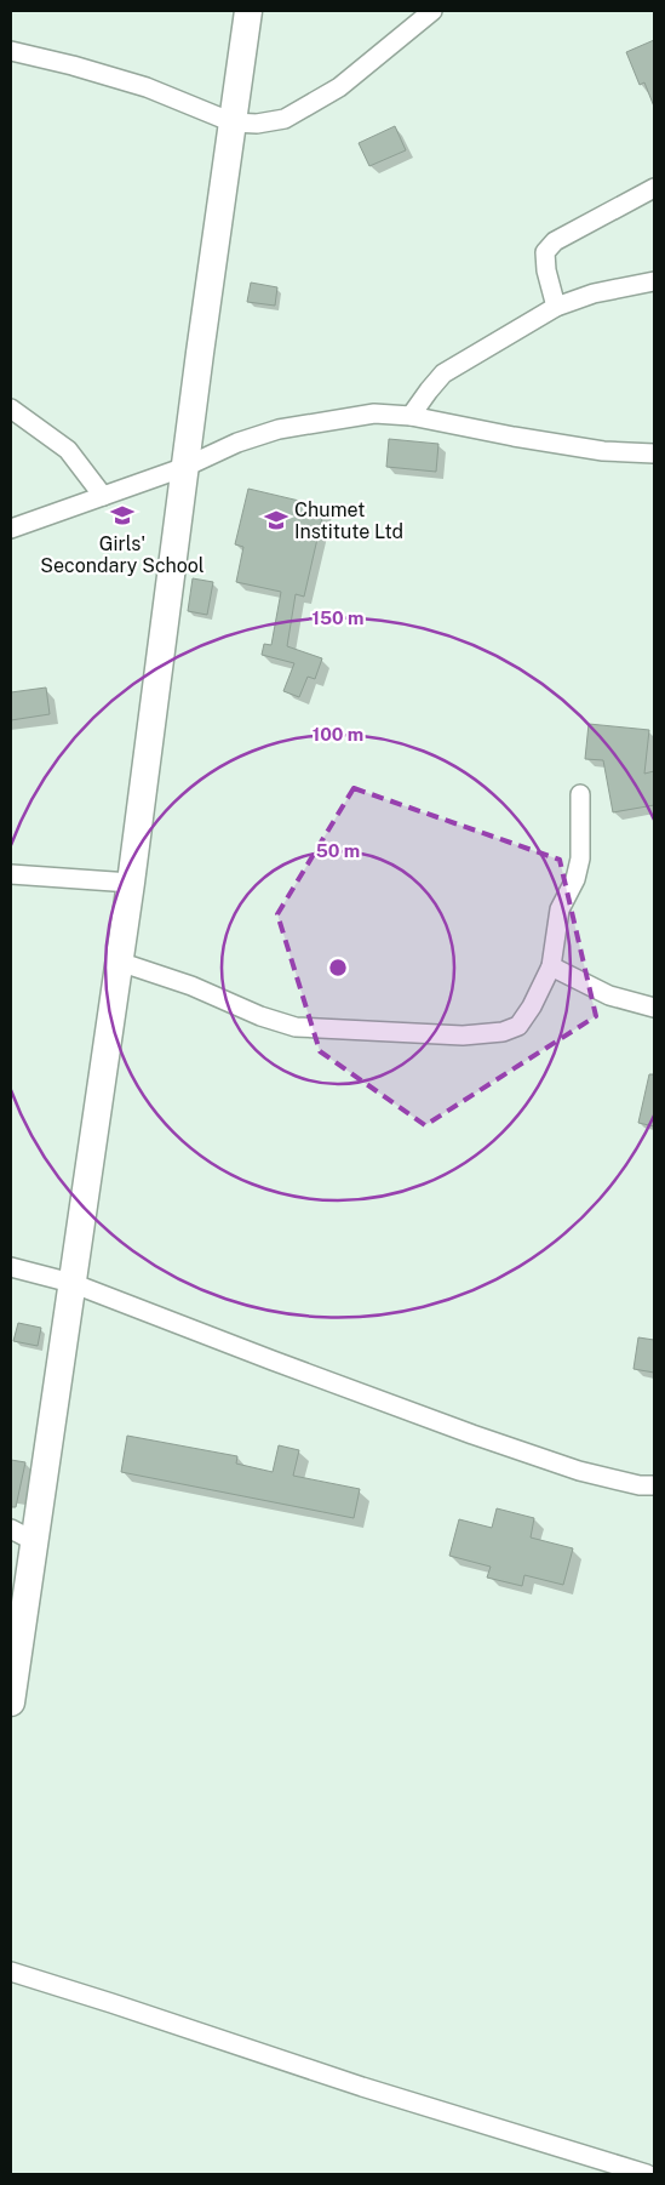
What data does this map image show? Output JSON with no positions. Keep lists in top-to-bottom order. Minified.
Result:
{"places":{"school or university":["Girls' Secondary School","Chumet Institute Ltd"]},"rings":["150 m","100 m","50 m"]}
